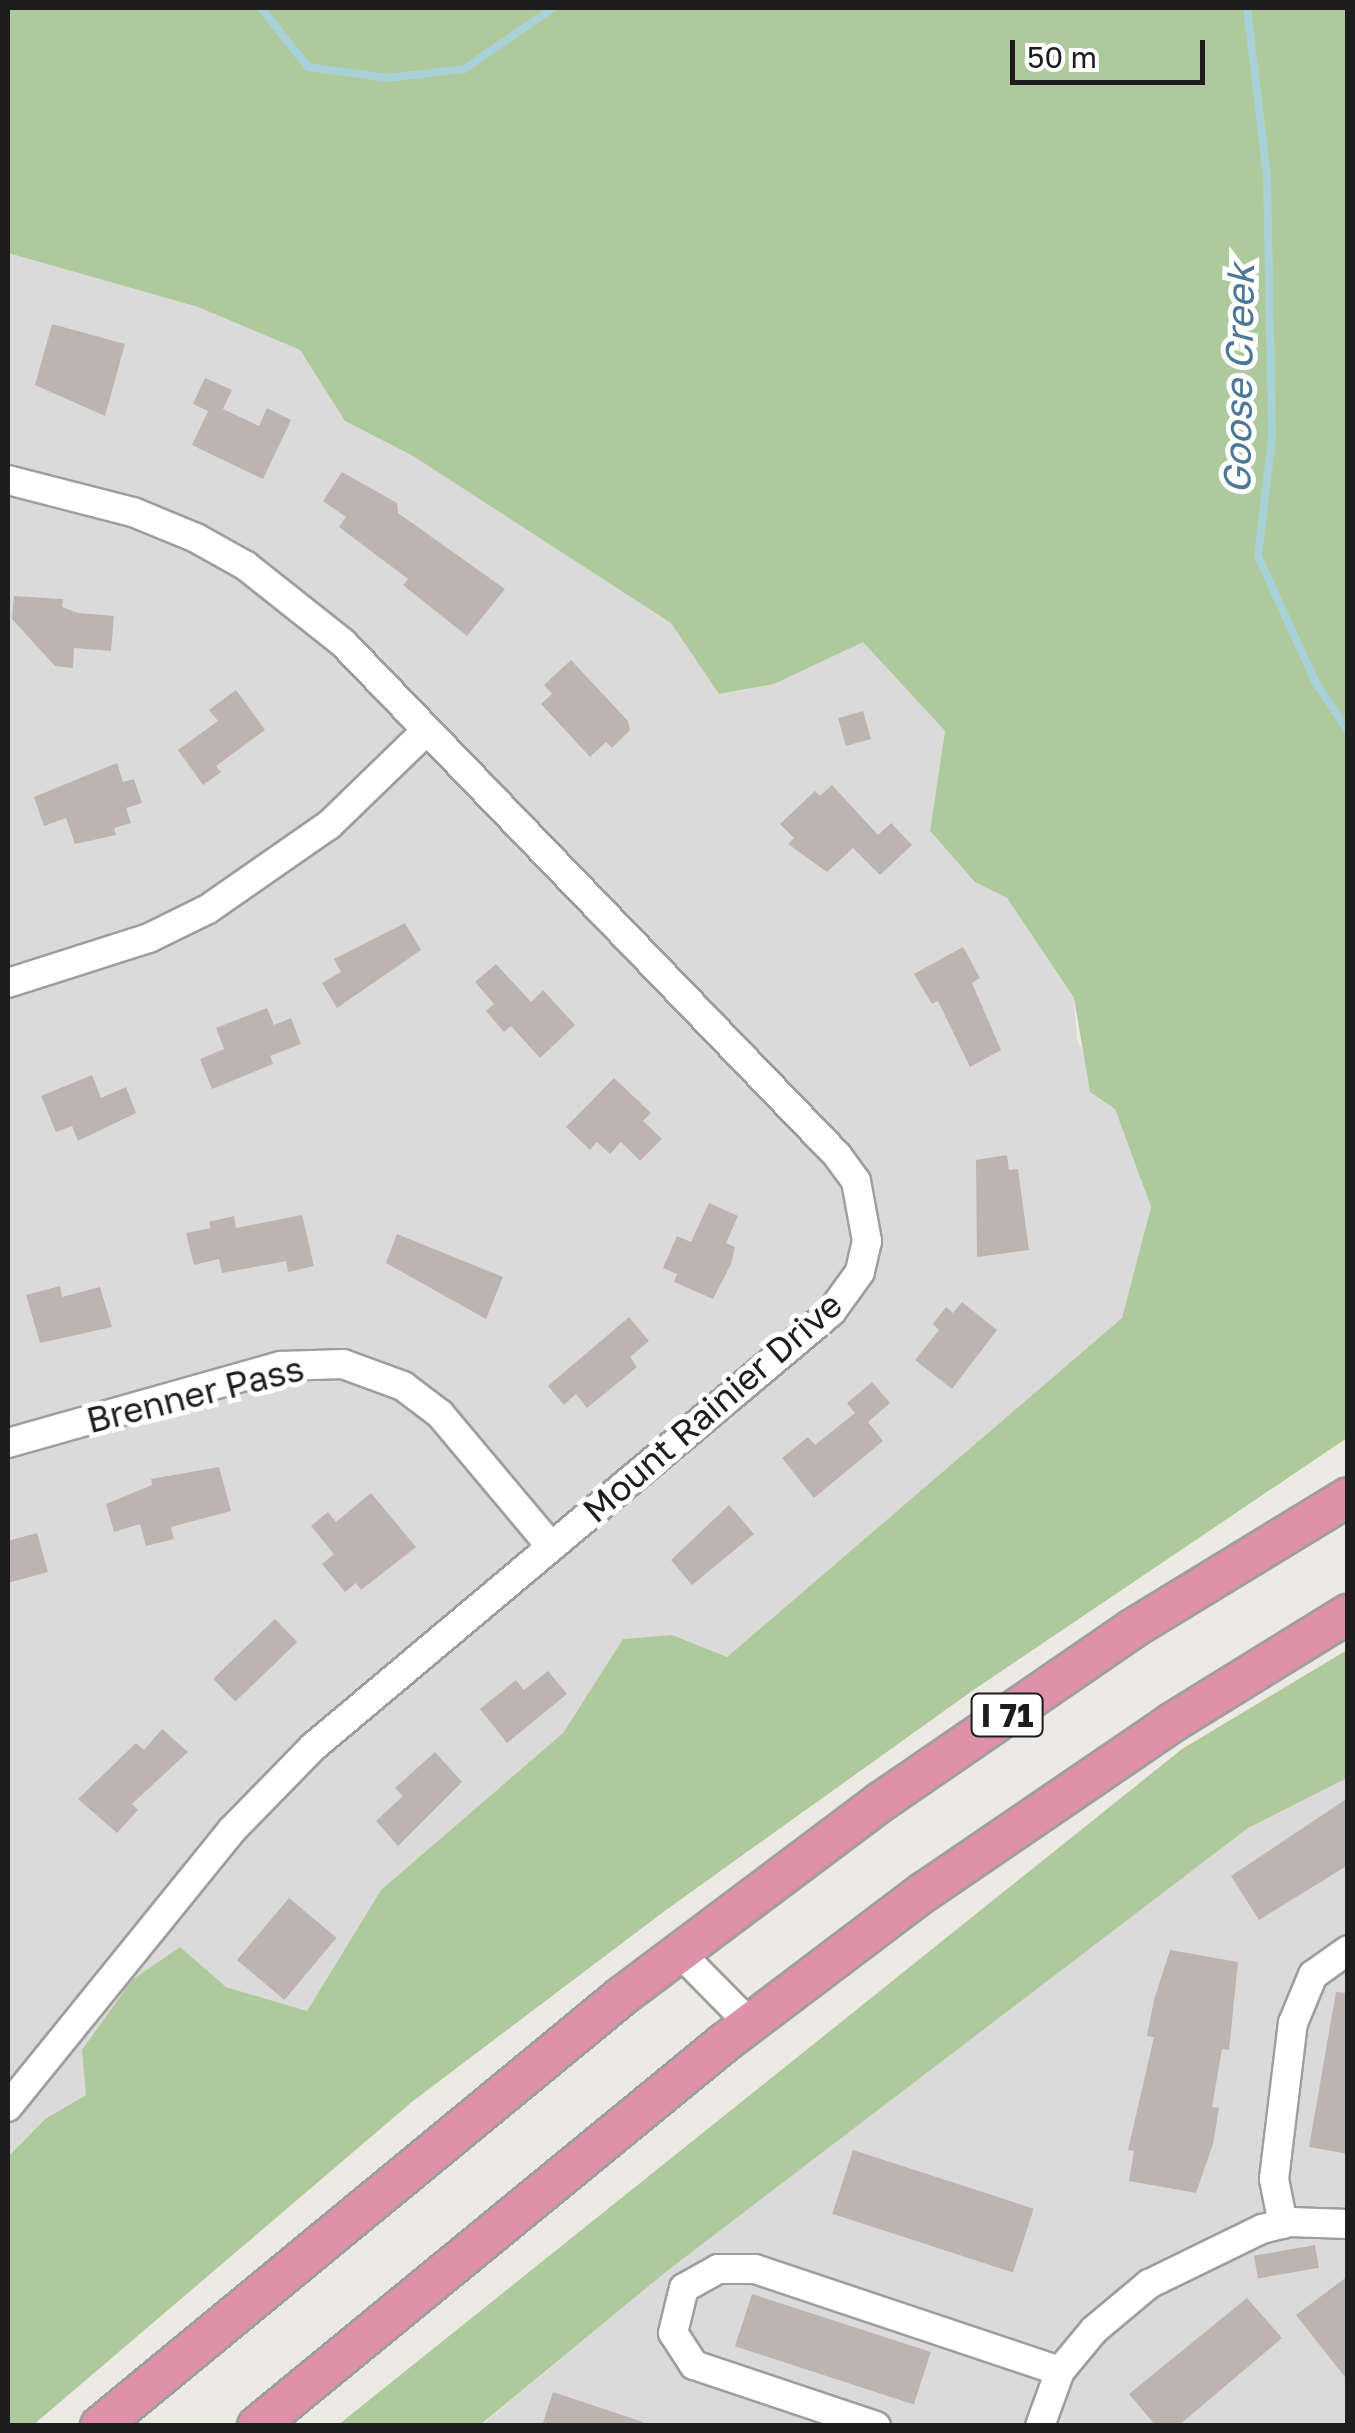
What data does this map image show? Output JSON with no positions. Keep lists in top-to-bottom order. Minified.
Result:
{"streets":{"highway":["I 71"],"street":["Brenner Pass","Mount Rainier Drive"]},"crossings":[["Brenner Pass","Mount Rainier Drive"]],"water":["Goose Creek"],"scale_bar":"50 m"}
